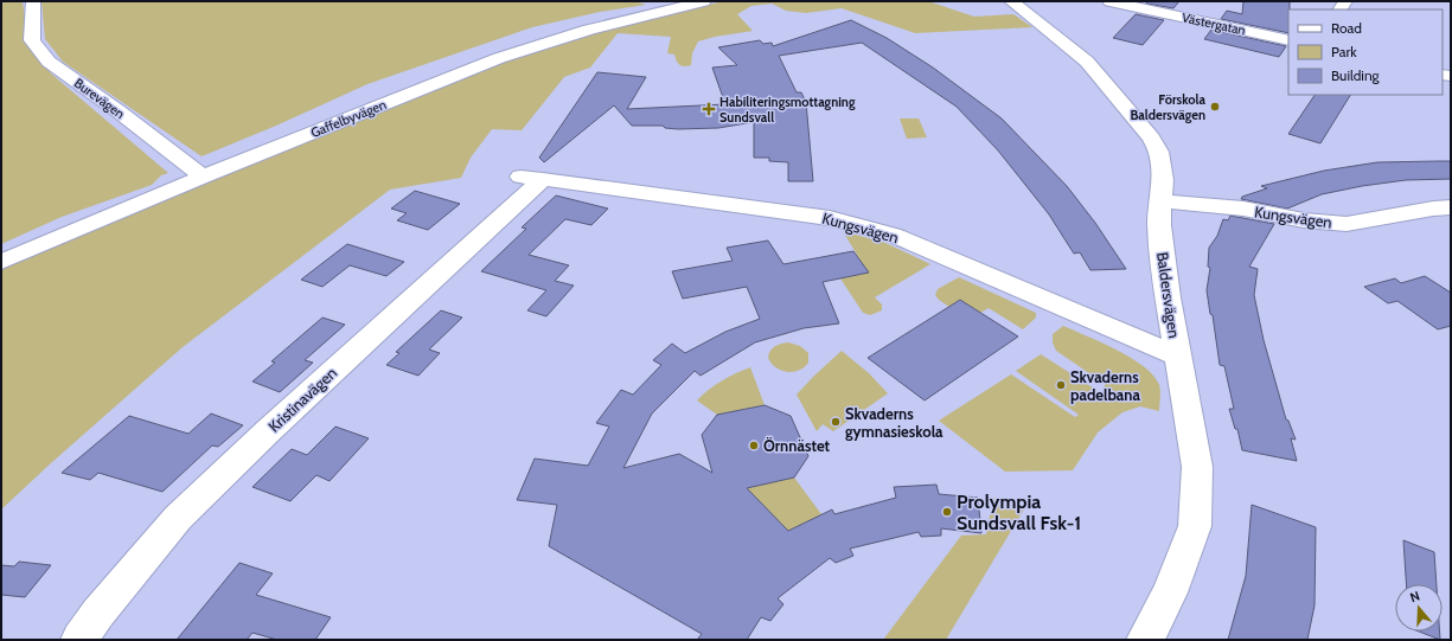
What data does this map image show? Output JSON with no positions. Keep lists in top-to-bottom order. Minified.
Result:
{"streets":{"street":["Västergatan","Burevägen","Gaffelbyvägen","Kungsvägen","Baldersvägen","Kristinavägen"]},"crossings":[["Burevägen","Gaffelbyvägen"],["Kungsvägen","Baldersvägen"],["Kungsvägen","Kristinavägen"]],"places":{"other":["Förskola Baldersvägen","Skvaderns padelbana","Skvaderns gymnasieskola","Örnnästet","Prolympia Sundsvall Fsk-1"],"health":["Habiliteringsmottagning Sundsvall"]},"legend":["Road","Park","Building"],"north":"top"}
